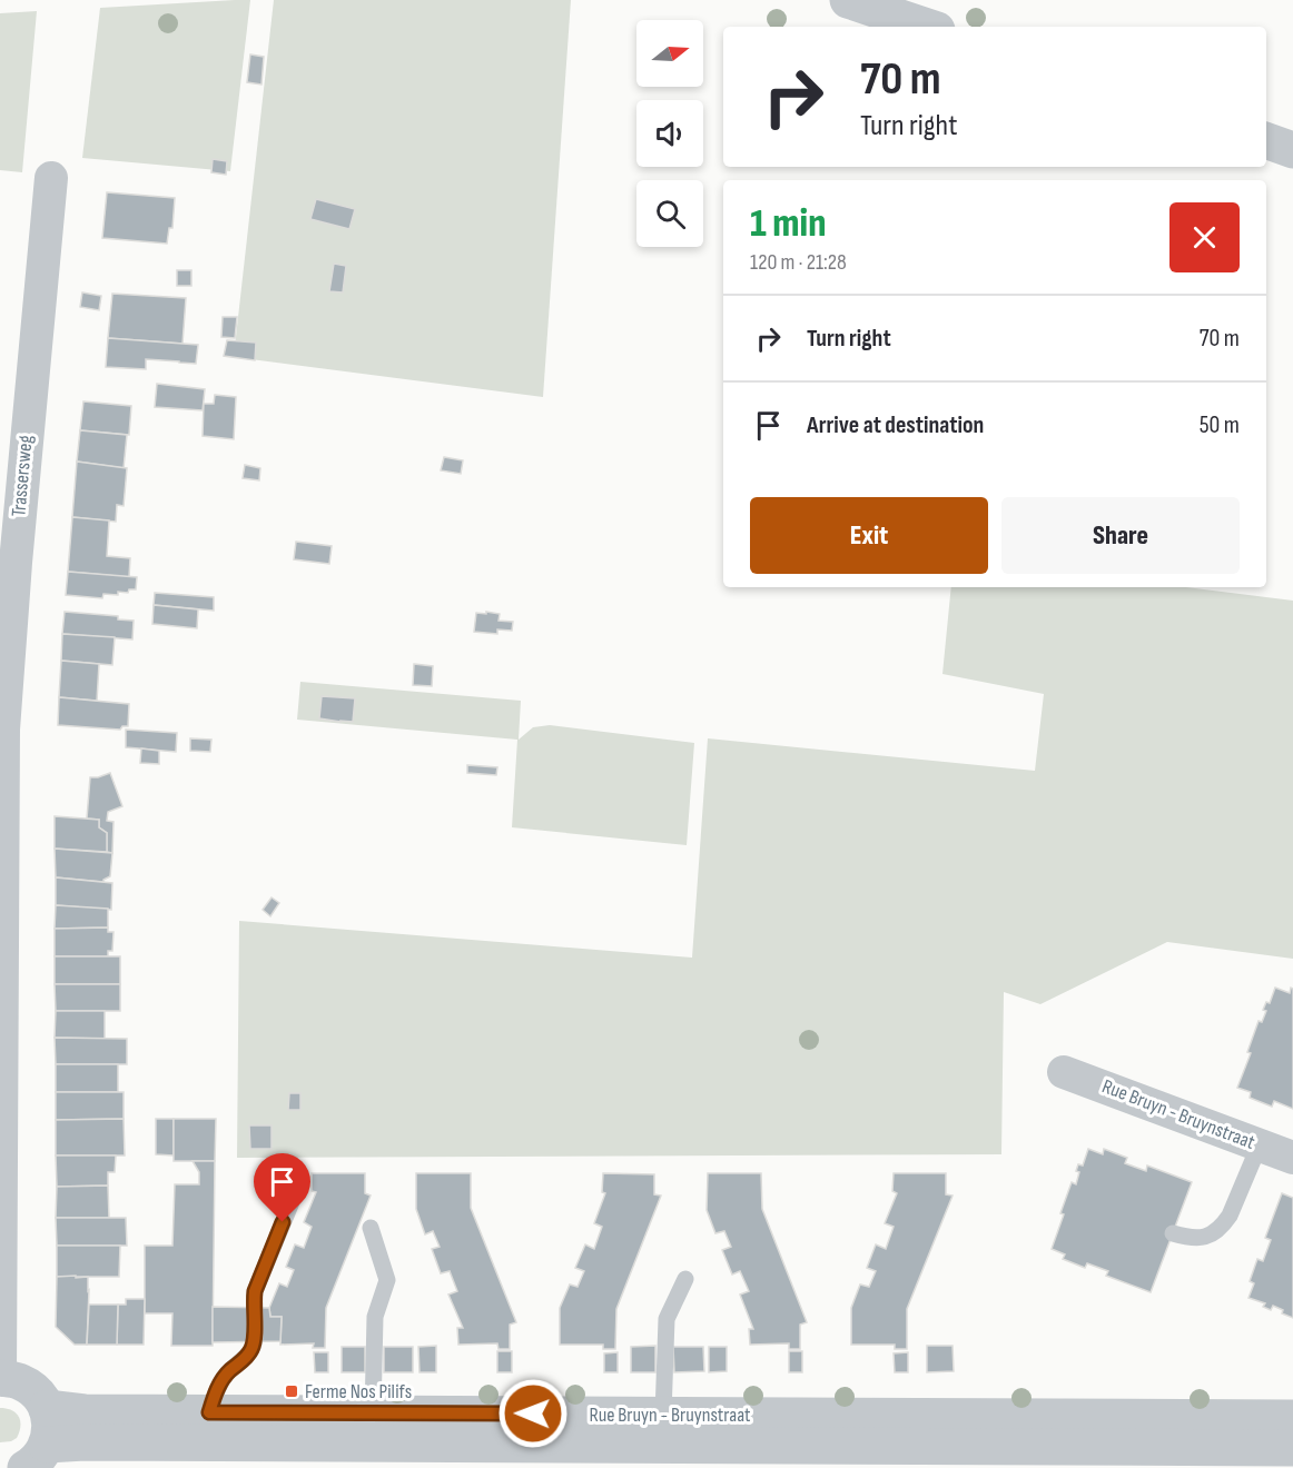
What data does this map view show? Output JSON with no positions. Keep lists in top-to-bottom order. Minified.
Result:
{"streets":{"street":["Trassersweg","Rue Bruyn - Bruynstraat"]},"places":{"transit":["Ferme Nos Pilifs"]},"north":"right","page":{"turn":["70 m","Turn right"],"heading":["1 min","120 m · 21:28"],"list":[{"name":"Turn right","value":"70 m"},{"name":"Arrive at destination","value":"50 m"}],"buttons":["Exit","Share"]}}
